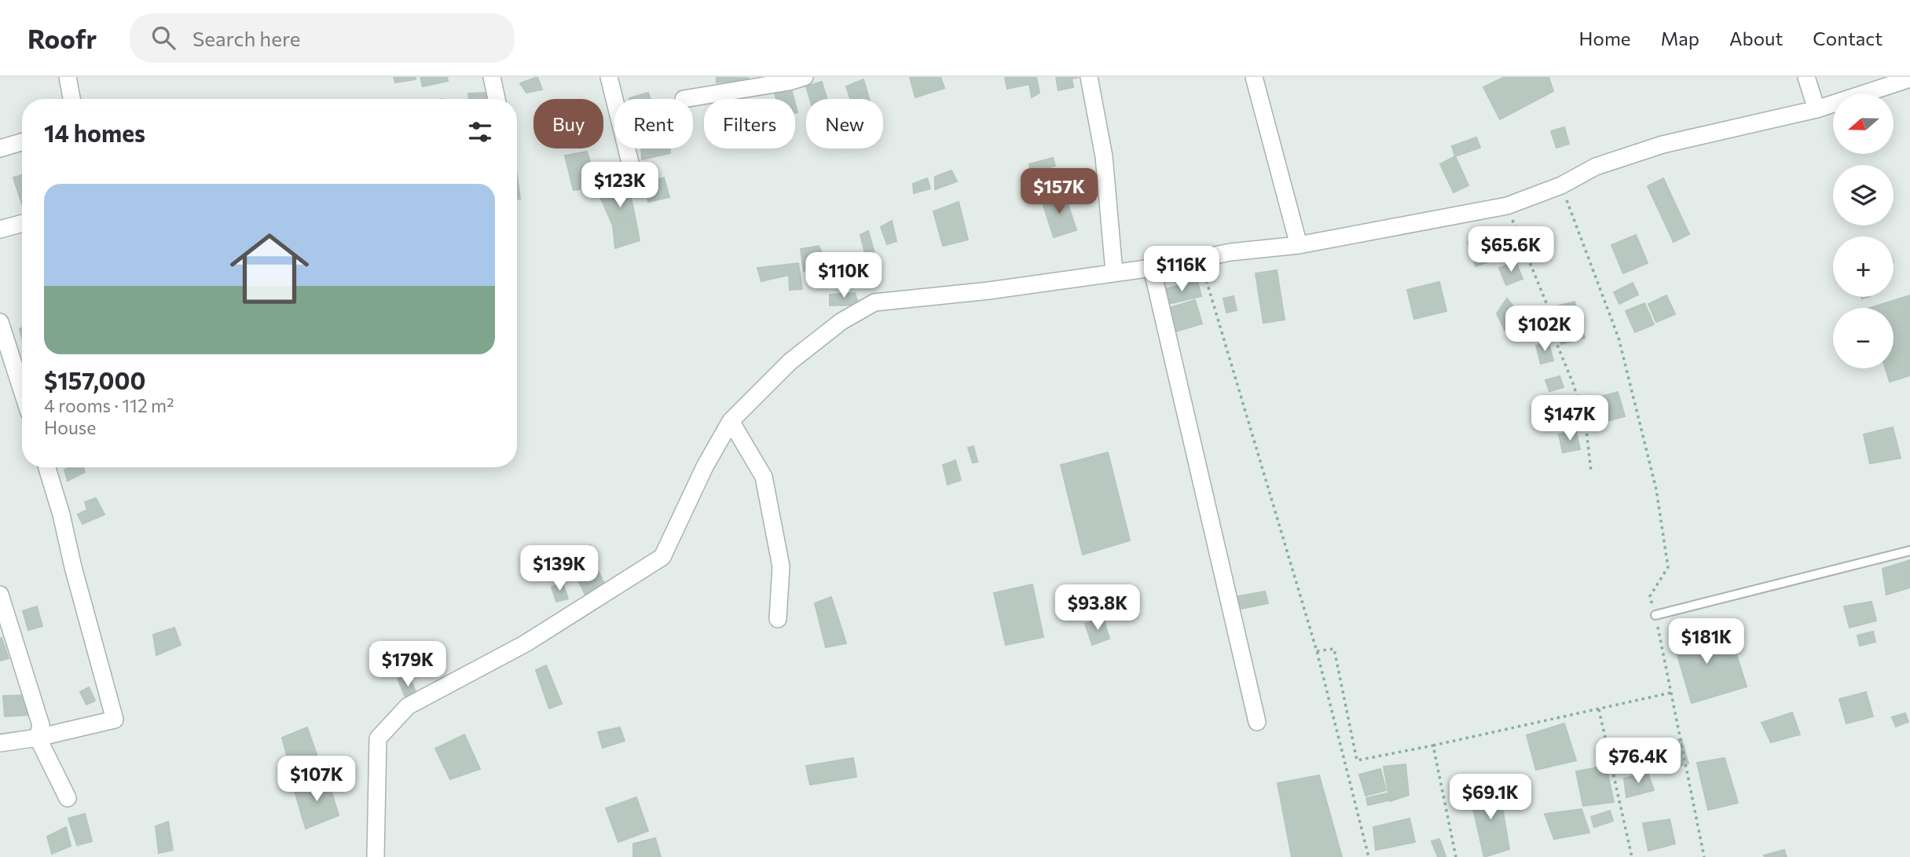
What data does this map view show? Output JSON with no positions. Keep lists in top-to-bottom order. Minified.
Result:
{"north":"left","page":{"header":"Roofr","search":"Search here","nav":["Home","Map","About","Contact"],"map_buttons":["+","−"],"chip":["Buy","Rent","Filters","New"],"heading":"14 homes","price":["$123K","$157K","$65.6K","$116K","$110K","$102K","$147K","$139K","$93.8K","$181K","$179K","$76.4K","$107K","$69.1K"],"list":[{"name":"$157,000","note":"4 rooms · 112 m² · House"}]}}
